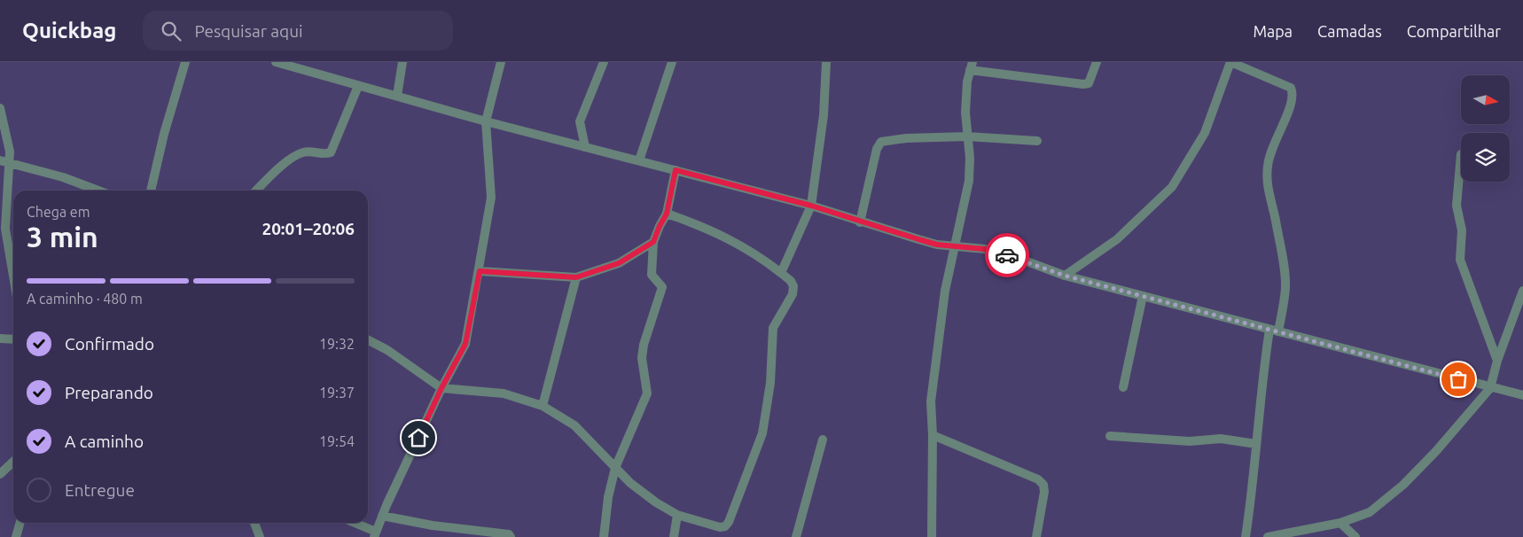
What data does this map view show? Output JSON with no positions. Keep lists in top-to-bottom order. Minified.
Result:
{"north":"right","page":{"header":"Quickbag","search":"Pesquisar aqui","nav":["Mapa","Camadas","Compartilhar"],"heading":["3 min","Chega em","20:01–20:06"],"bar":"A caminho · 480 m","list":[["Confirmado","19:32"],["Preparando","19:37"],["A caminho","19:54"],"Entregue"]}}
